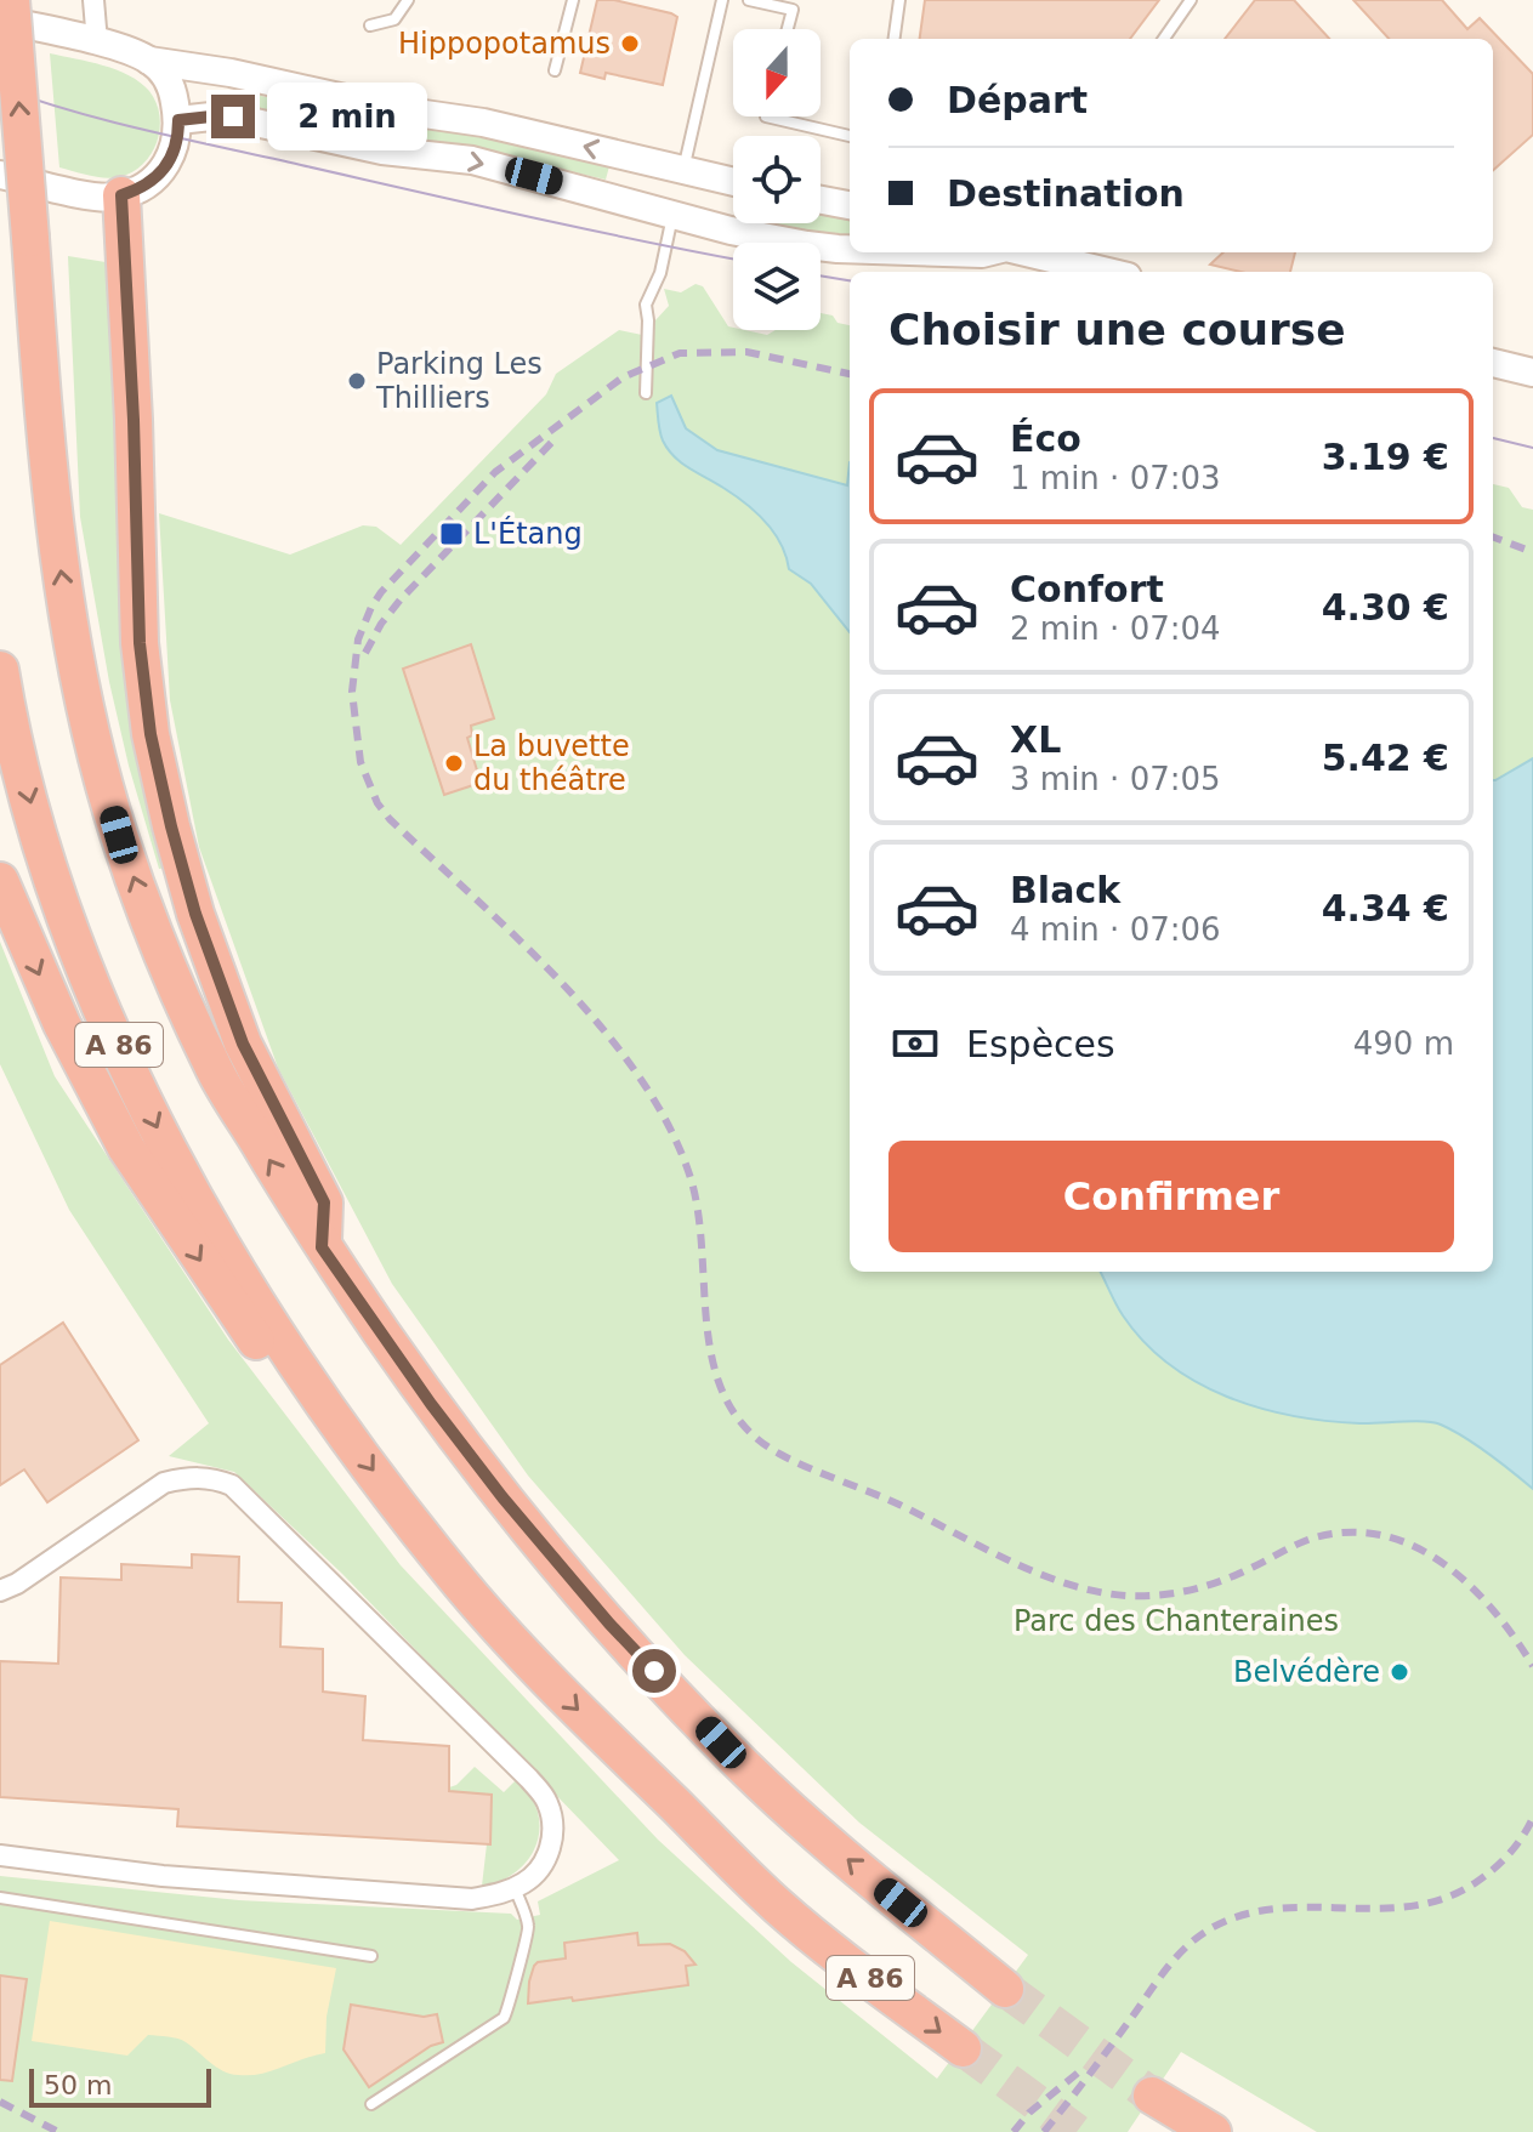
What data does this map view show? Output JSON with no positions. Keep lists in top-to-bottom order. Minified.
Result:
{"streets":{"highway":["A 86"]},"parks":["Parc des Chanteraines"],"places":{"other":["Hippopotamus","Parking Les Thilliers","La buvette du théâtre","Belvédère"],"transit":["L'Étang"]},"scale_bar":"50 m","north":"bottom","page":{"banner":["Départ","Destination"],"bubble":"2 min","heading":"Choisir une course","list":[{"name":"Éco","note":"1 min · 07:03","value":"3.19 €"},{"name":"Confort","note":"2 min · 07:04","value":"4.30 €"},{"name":"XL","note":"3 min · 07:05","value":"5.42 €"},{"name":"Black","note":"4 min · 07:06","value":"4.34 €"}],"pay":["Espèces","490 m"],"buttons":"Confirmer","scale":"50 m"}}
